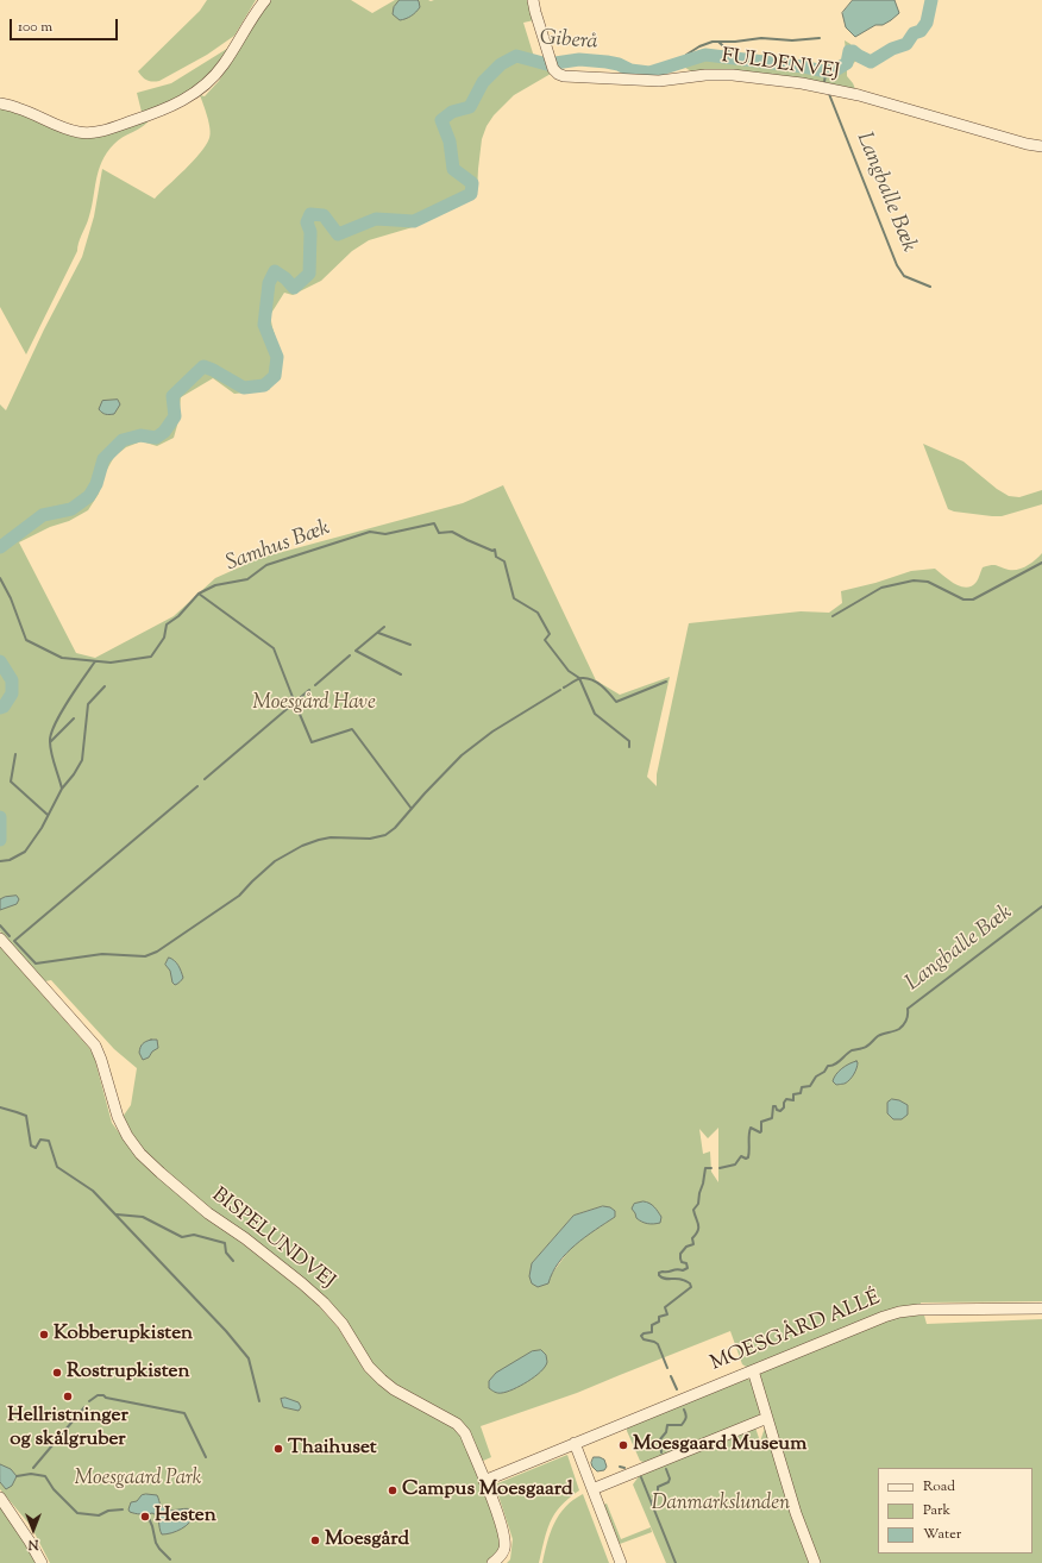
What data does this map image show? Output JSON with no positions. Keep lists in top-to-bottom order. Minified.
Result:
{"streets":{"street":["FULDENVEJ","BISPELUNDVEJ","MOESGÅRD ALLÉ"]},"crossings":[["BISPELUNDVEJ","MOESGÅRD ALLÉ"]],"water":["Giberå","Langballe Bæk","Samhus Bæk"],"parks":["Moesgård Have","Moesgaard Park","Danmarkslunden"],"places":["Kobberupkisten","Rostrupkisten","Hellristninger og skålgruber","Moesgaard Museum","Thaihuset","Campus Moesgaard","Hesten","Moesgård"],"legend":["Road","Park","Water"],"scale_bar":"100 m","north":"bottom"}
